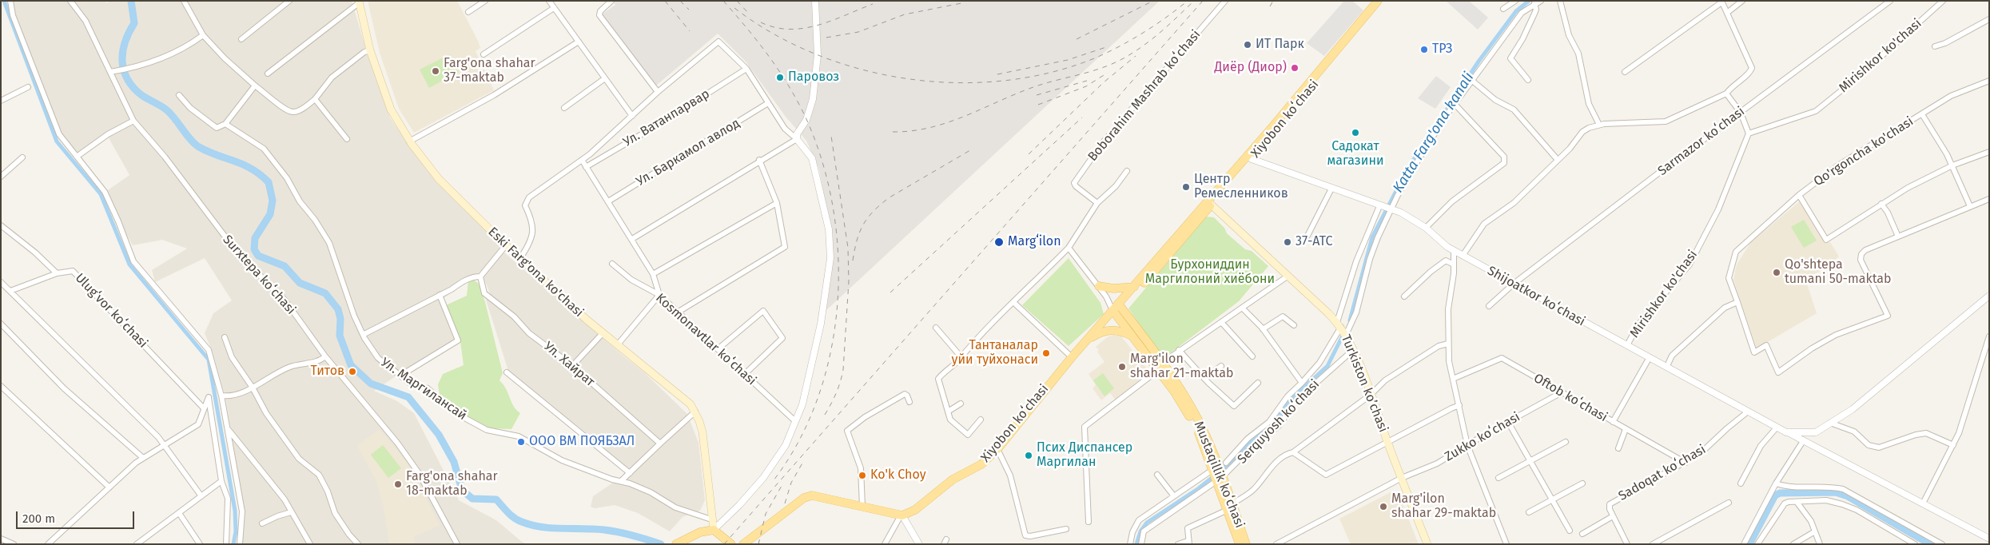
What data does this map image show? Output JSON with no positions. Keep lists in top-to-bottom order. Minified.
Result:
{"streets":{"main road":["Xiyobon koʻchasi","Eski Farg'ona ko'chasi","Turkiston ko’chasi","Mustaqillik koʻchasi"],"street":["Mirishkor ko'chasi","Boborahim Mashrab koʻchasi","Ул. Ватанпарвар","Sarmazor koʻchasi","Qo'rgoncha ko'chasi","Ул. Баркамол авлод","Surxtepa koʻchasi","Shijoatkor koʻchasi","Ulugʻvor koʻchasi","Kosmonavtlar koʻchasi","Ул. Хайрат","Ул. Маргилансай","Oftob koʻchasi","Serquyosh koʻchasi","Zukko koʻchasi","Sadoqat koʻchasi"]},"crossings":[["Mirishkor ko'chasi","Shijoatkor koʻchasi"],["Xiyobon koʻchasi","Shijoatkor koʻchasi"],["Xiyobon koʻchasi","Turkiston ko’chasi"],["Xiyobon koʻchasi","Mustaqillik koʻchasi"],["Sarmazor koʻchasi","Shijoatkor koʻchasi"],["Eski Farg'ona ko'chasi","Ул. Маргилансай"],["Shijoatkor koʻchasi","Sadoqat koʻchasi"],["Turkiston ko’chasi","Serquyosh koʻchasi"],["Turkiston ko’chasi","Zukko koʻchasi"],["Oftob koʻchasi","Zukko koʻchasi"],["Oftob koʻchasi","Sadoqat koʻchasi"],["Serquyosh koʻchasi","Mustaqillik koʻchasi"]],"water":["Katta Farg'ona kanali"],"parks":["Бурхониддин Маргилоний хиёбони"],"places":["ИТ Парк","ТРЗ","Диёр (Диор)","Farg'ona shahar 37-maktab","Паровоз","Садокат магазини","Центр Ремесленников","Margʻilon","37-АТС","Qo'shtepa tumani 50-maktab","Тантаналар уйи туйхонаси","Marg'ilon shahar 21-maktab","Титов","ООО ВМ ПОЯБЗАЛ","Псих Диспансер Маргилан","Ko'k Choy","Farg'ona shahar 18-maktab","Marg'ilon shahar 29-maktab"],"scale_bar":"200 m"}
